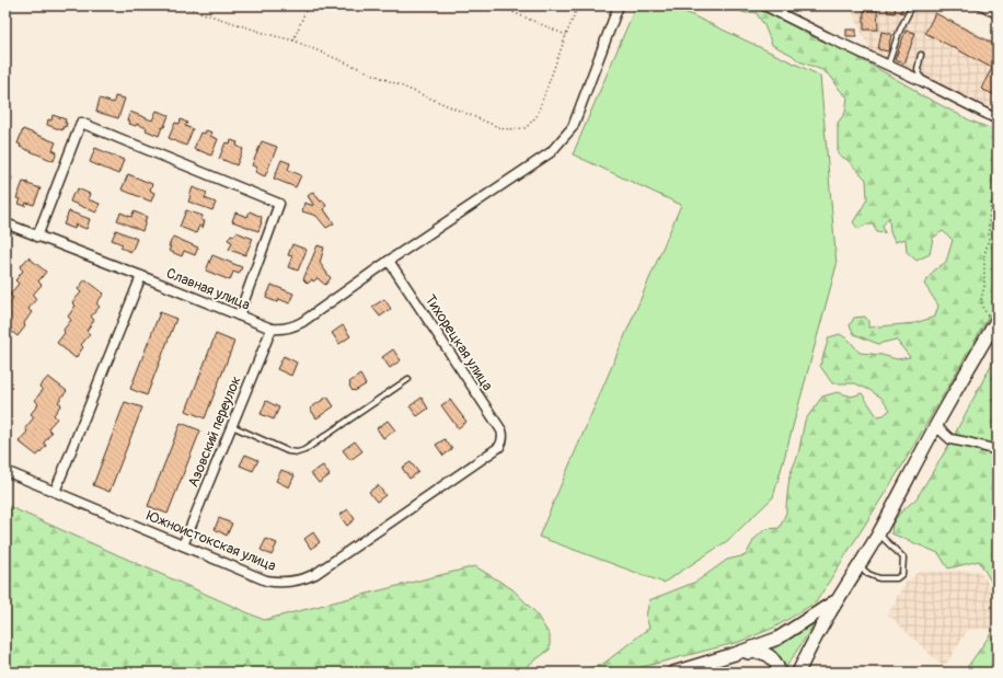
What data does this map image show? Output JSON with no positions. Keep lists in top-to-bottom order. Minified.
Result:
{"streets":{"street":["Славная улица","Тихорецкая улица","Азовский переулок","Южноистокская улица"]},"crossings":[["Славная улица","Тихорецкая улица"],["Славная улица","Азовский переулок"],["Тихорецкая улица","Южноистокская улица"],["Азовский переулок","Южноистокская улица"]]}
